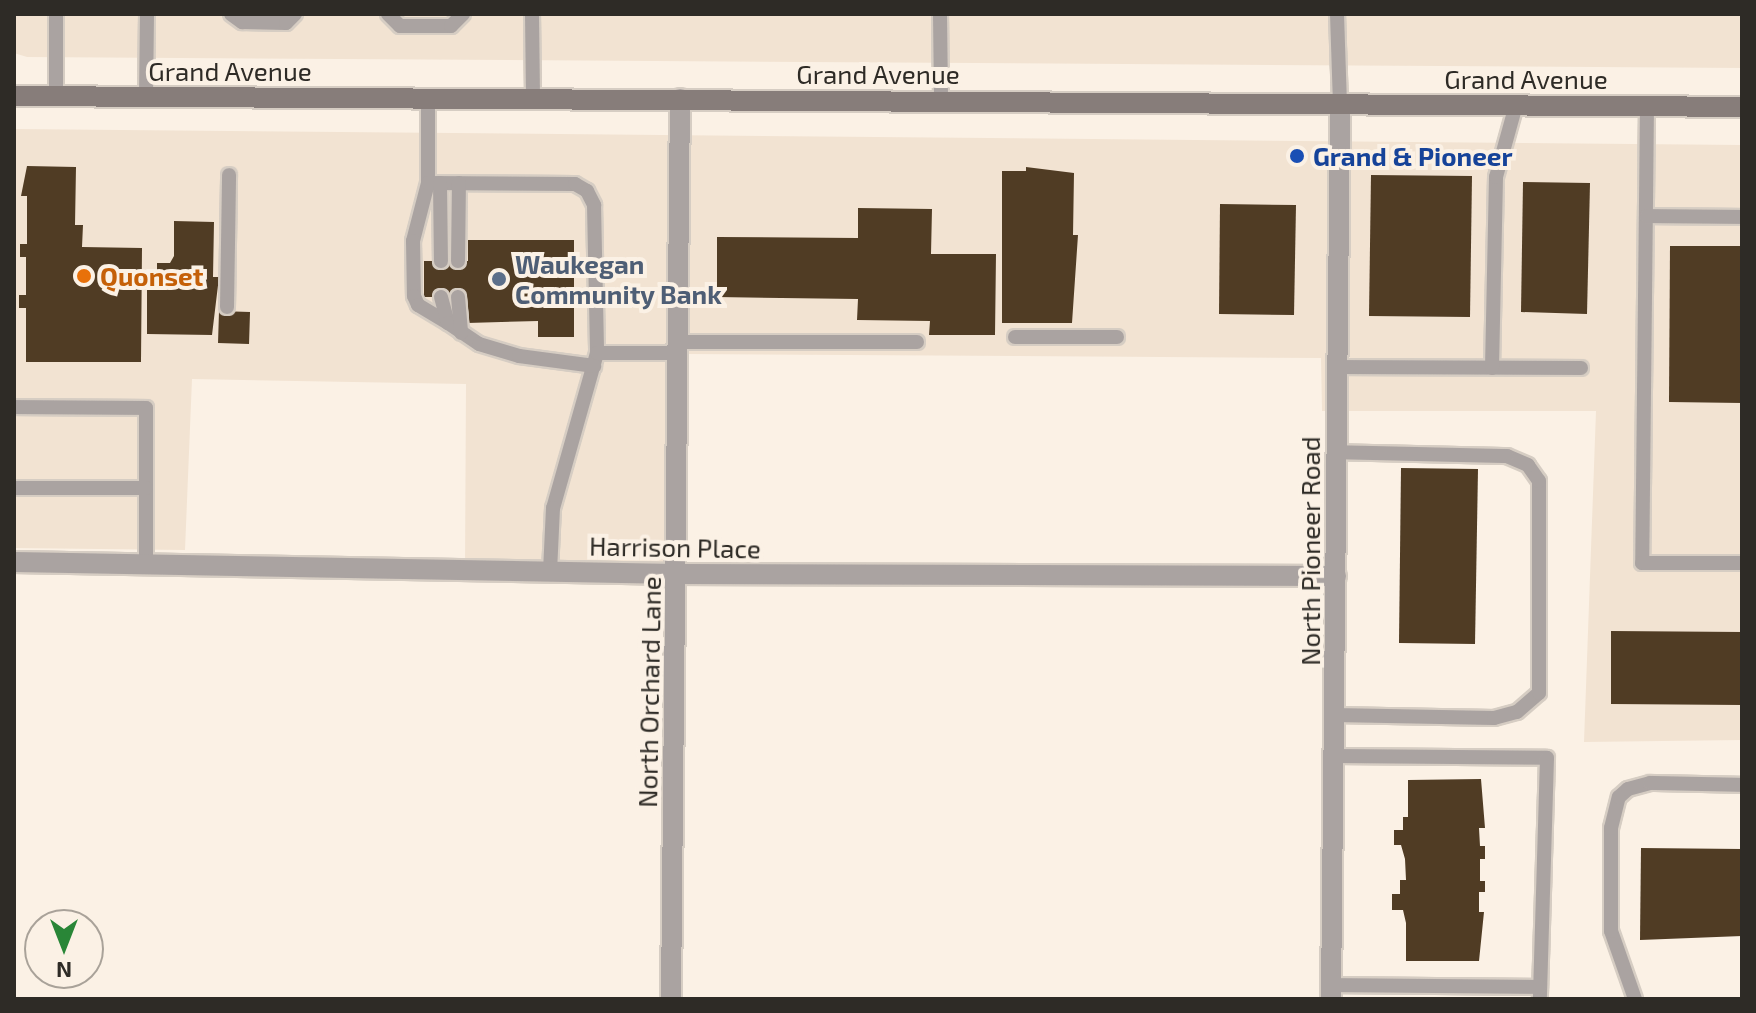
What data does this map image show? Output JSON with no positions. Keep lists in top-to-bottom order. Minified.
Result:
{"streets":{"main road":["Grand Avenue"],"street":["Harrison Place","North Pioneer Road","North Orchard Lane"]},"crossings":[["Grand Avenue","North Pioneer Road"],["Grand Avenue","North Orchard Lane"],["Harrison Place","North Pioneer Road"],["Harrison Place","North Orchard Lane"]],"places":["Grand & Pioneer","Quonset","Waukegan Community Bank"],"north":"bottom"}
